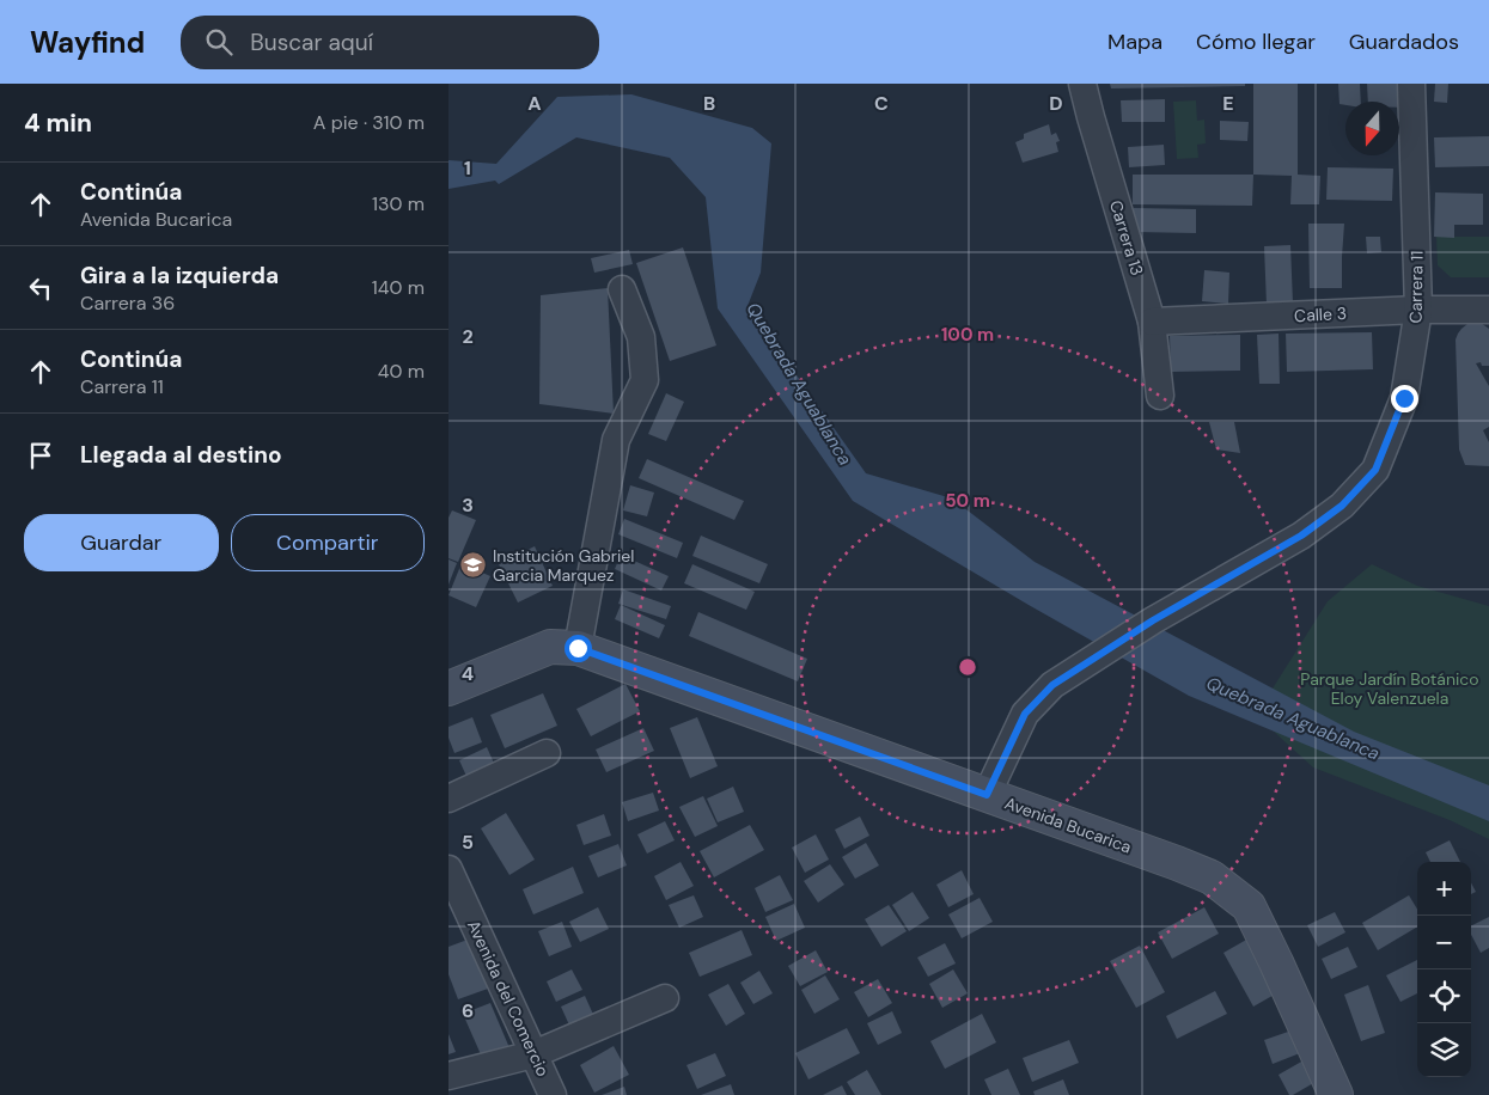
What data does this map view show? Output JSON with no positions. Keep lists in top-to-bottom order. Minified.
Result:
{"streets":{"main road":["Avenida Bucarica"],"street":["Carrera 13","Carrera 11","Calle 3","Avenida del Comercio"]},"crossings":[["Carrera 13","Calle 3"],["Carrera 11","Calle 3"],["Carrera 11","Avenida Bucarica"]],"water":["Quebrada Aguablanca"],"parks":["Parque Jardín Botánico Eloy Valenzuela"],"places":{"school or university":["Institución Gabriel Garcia Marquez"]},"north":"bottom","page":{"header":"Wayfind","search":"Buscar aquí","nav":["Mapa","Cómo llegar","Guardados"],"heading":["4 min","A pie · 310 m"],"list":[["Continúa","Avenida Bucarica","130 m"],["Gira a la izquierda","Carrera 36","140 m"],["Continúa","Carrera 11","40 m"],"Llegada al destino"],"buttons":["Guardar","Compartir"],"map_buttons":["+","−"]},"grid":{"columns":["A","B","C","D","E"],"rows":["1","2","3","4","5","6"]},"rings":["100 m","50 m"]}
